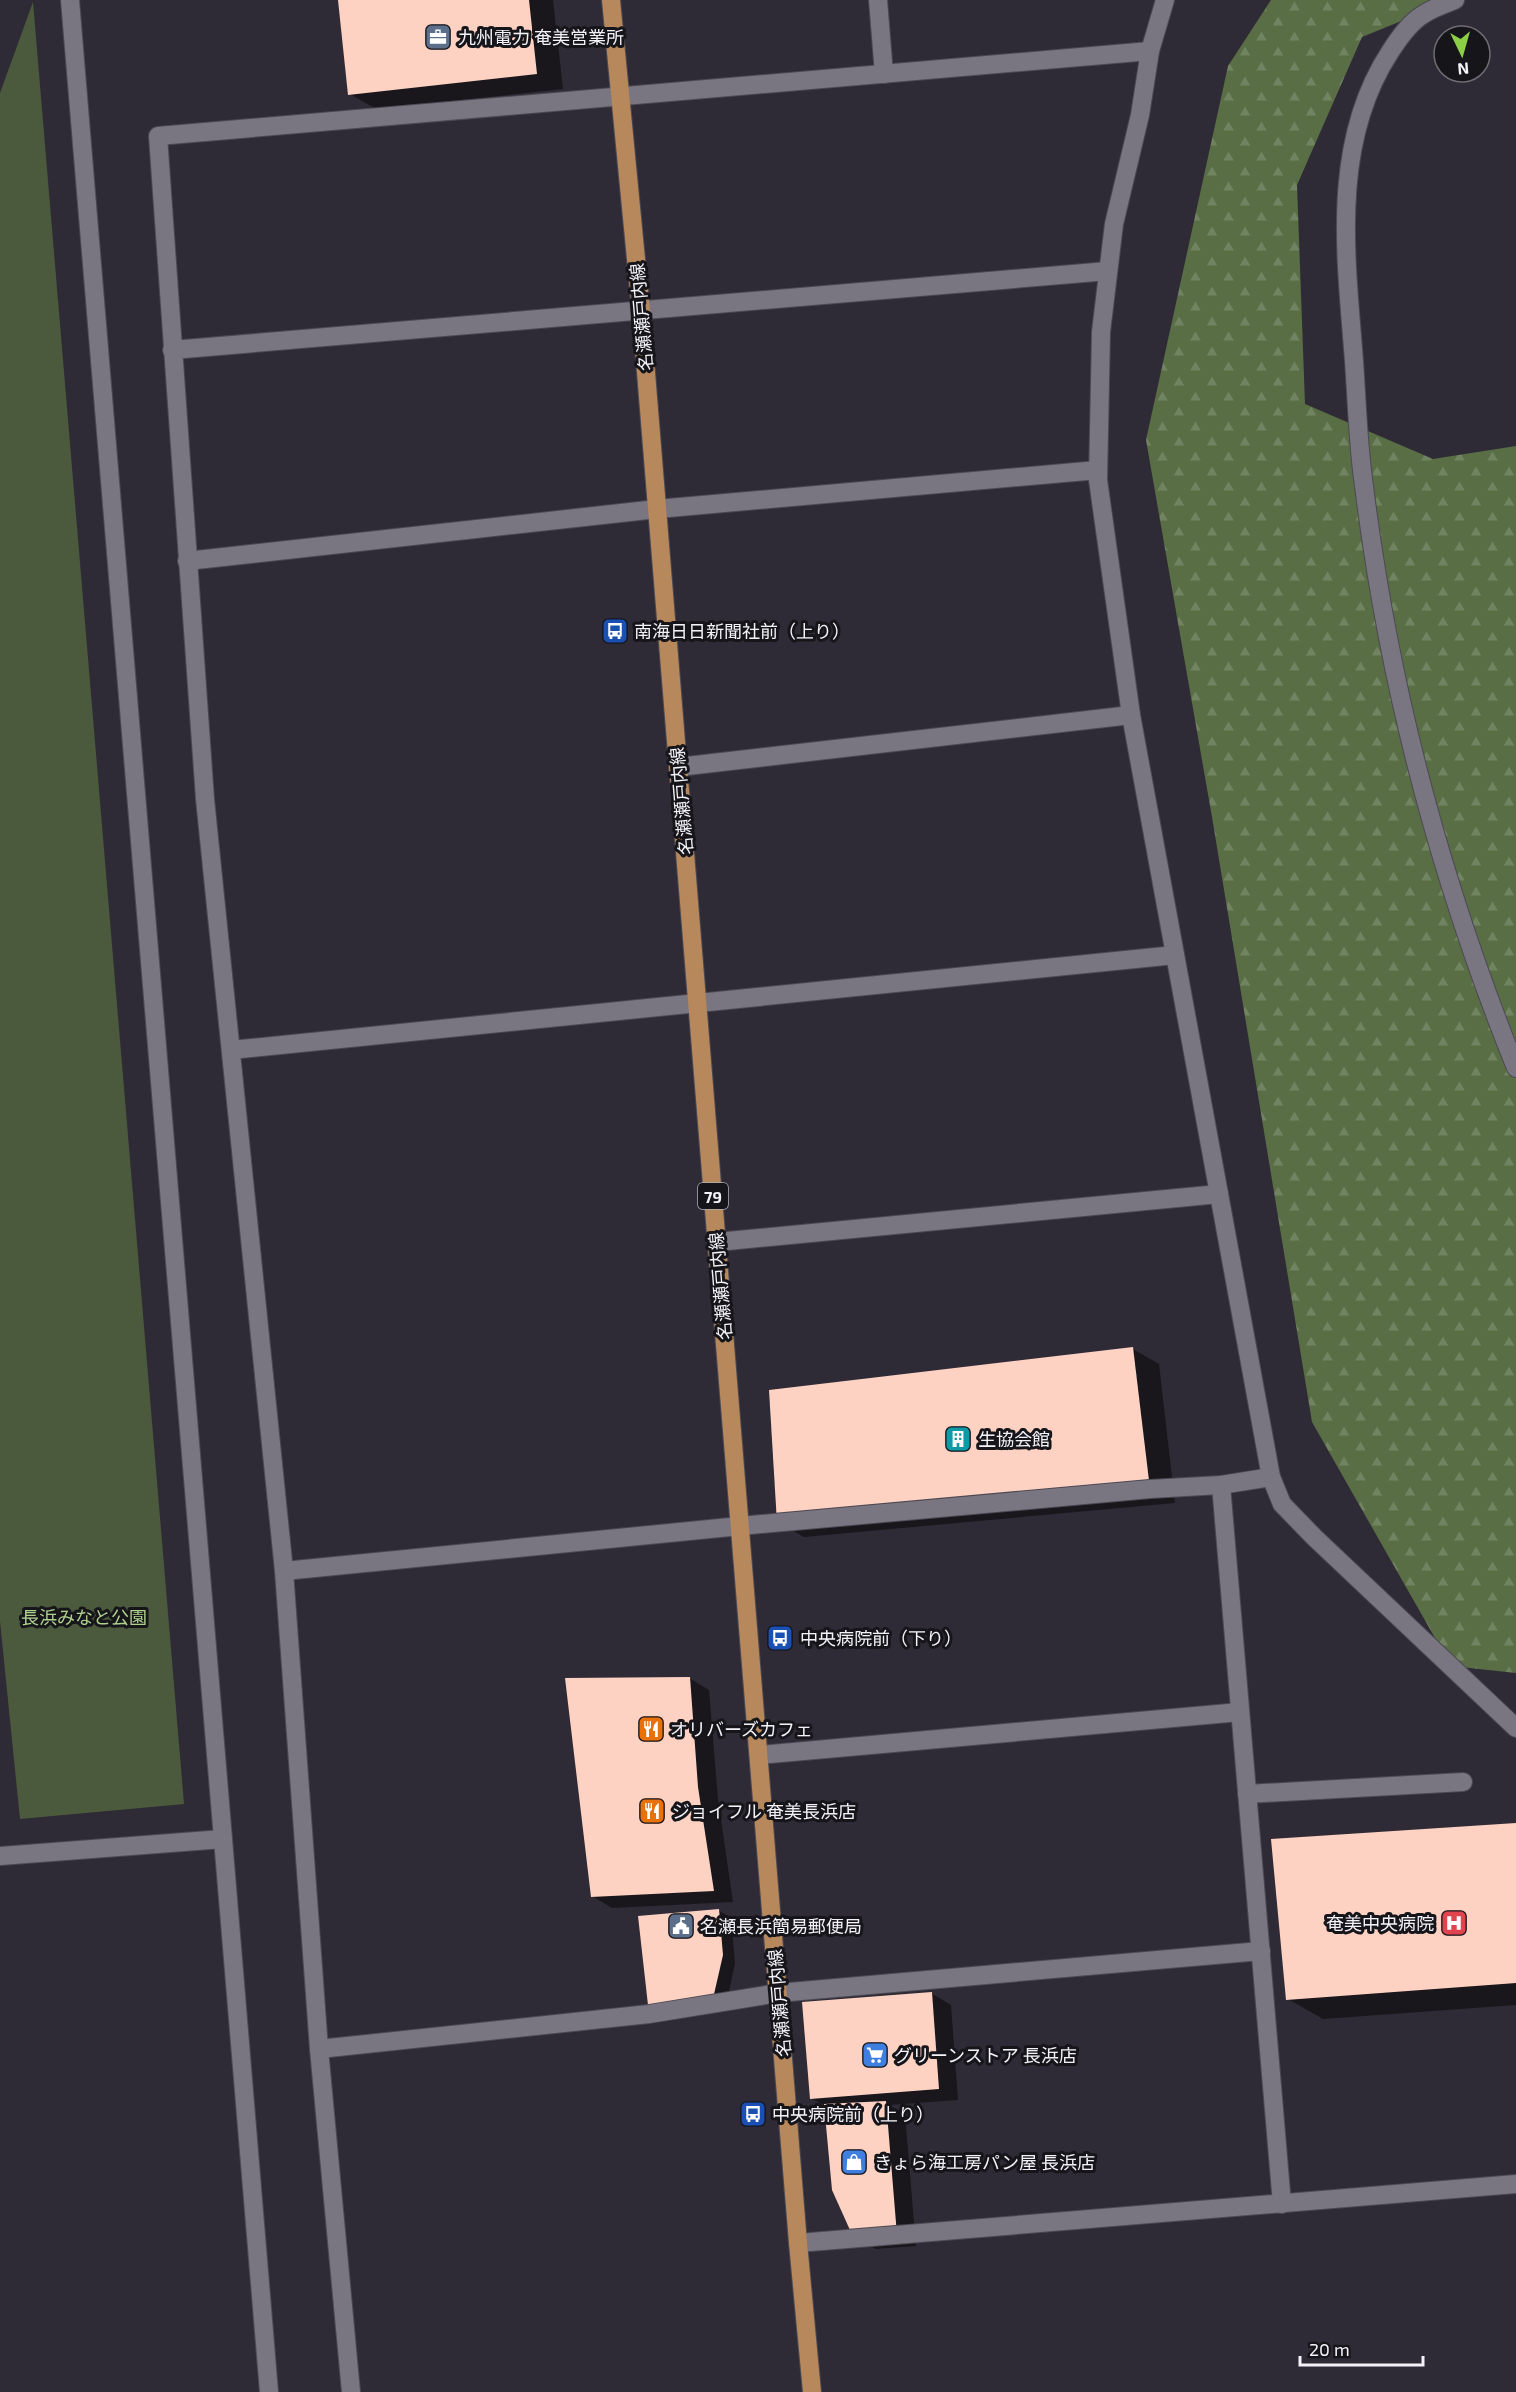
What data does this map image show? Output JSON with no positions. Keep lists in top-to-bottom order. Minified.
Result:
{"streets":{"main road":["名瀬瀬戸内線","79"]},"parks":["長浜みなと公園"],"places":{"office":["九州電力 奄美営業所"],"bus stop":["南海日日新聞社前（上り）","中央病院前（下り）","中央病院前（上り）"],"building":["生協会館"],"restaurant":["オリバーズカフェ","ジョイフル 奄美長浜店"],"hospital":["奄美中央病院"],"public building":["名瀬長浜簡易郵便局"],"supermarket":["グリーンストア 長浜店"],"shop":["きょら海工房パン屋 長浜店"]},"scale_bar":"20 m","north":"bottom"}
